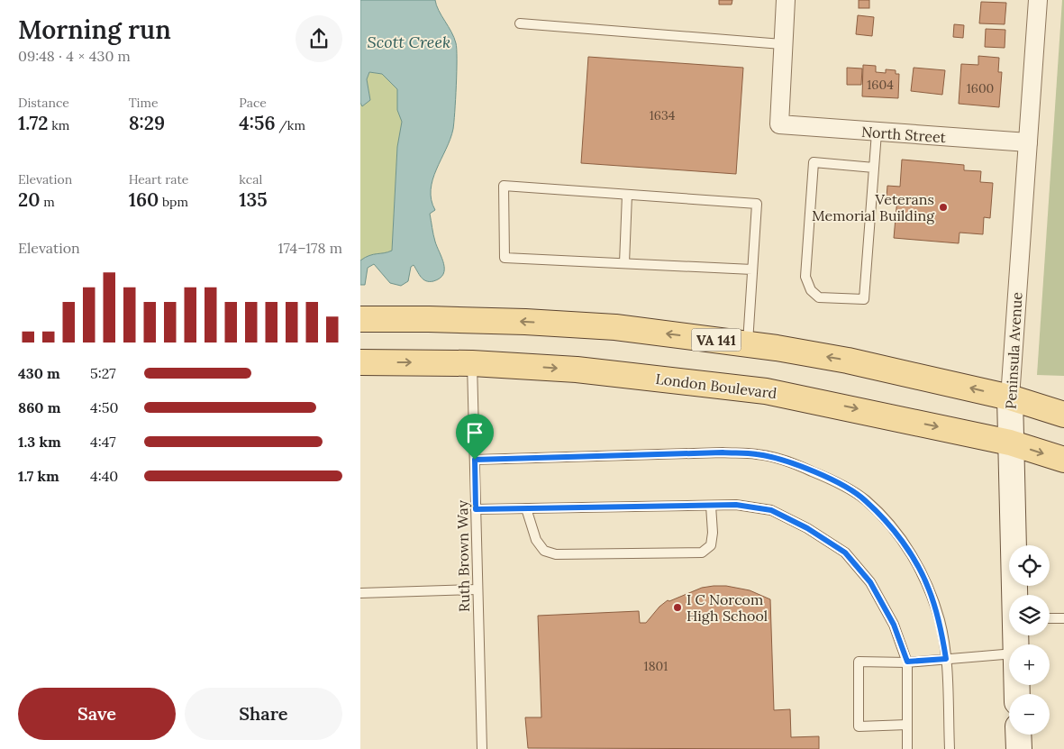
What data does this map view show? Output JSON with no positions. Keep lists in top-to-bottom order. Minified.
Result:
{"streets":{"main road":["VA 141","London Boulevard"],"street":["North Street","Peninsula Avenue"],"lane":["Ruth Brown Way"]},"crossings":[["North Street","Peninsula Avenue"],["VA 141","Peninsula Avenue"],["Peninsula Avenue","London Boulevard"],["London Boulevard","Ruth Brown Way"]],"water":["Scott Creek"],"places":["Veterans Memorial Building","I C Norcom High School"],"house_numbers":["1604","1600","1634","1801"],"page":{"heading":["Morning run","09:48 · 4 × 430 m"],"stats":[["Distance","1.72 km"],["Time","8:29"],["Pace","4:56 /km"],["Elevation","20 m"],["Heart rate","160 bpm"],["kcal","135"]],"chart":["Elevation","174–178 m"],"list":[{"name":"430 m","note":"5:27"},{"name":"860 m","note":"4:50"},{"name":"1.3 km","note":"4:47"},{"name":"1.7 km","note":"4:40"}],"map_buttons":["+","−"],"buttons":["Save","Share"]}}
